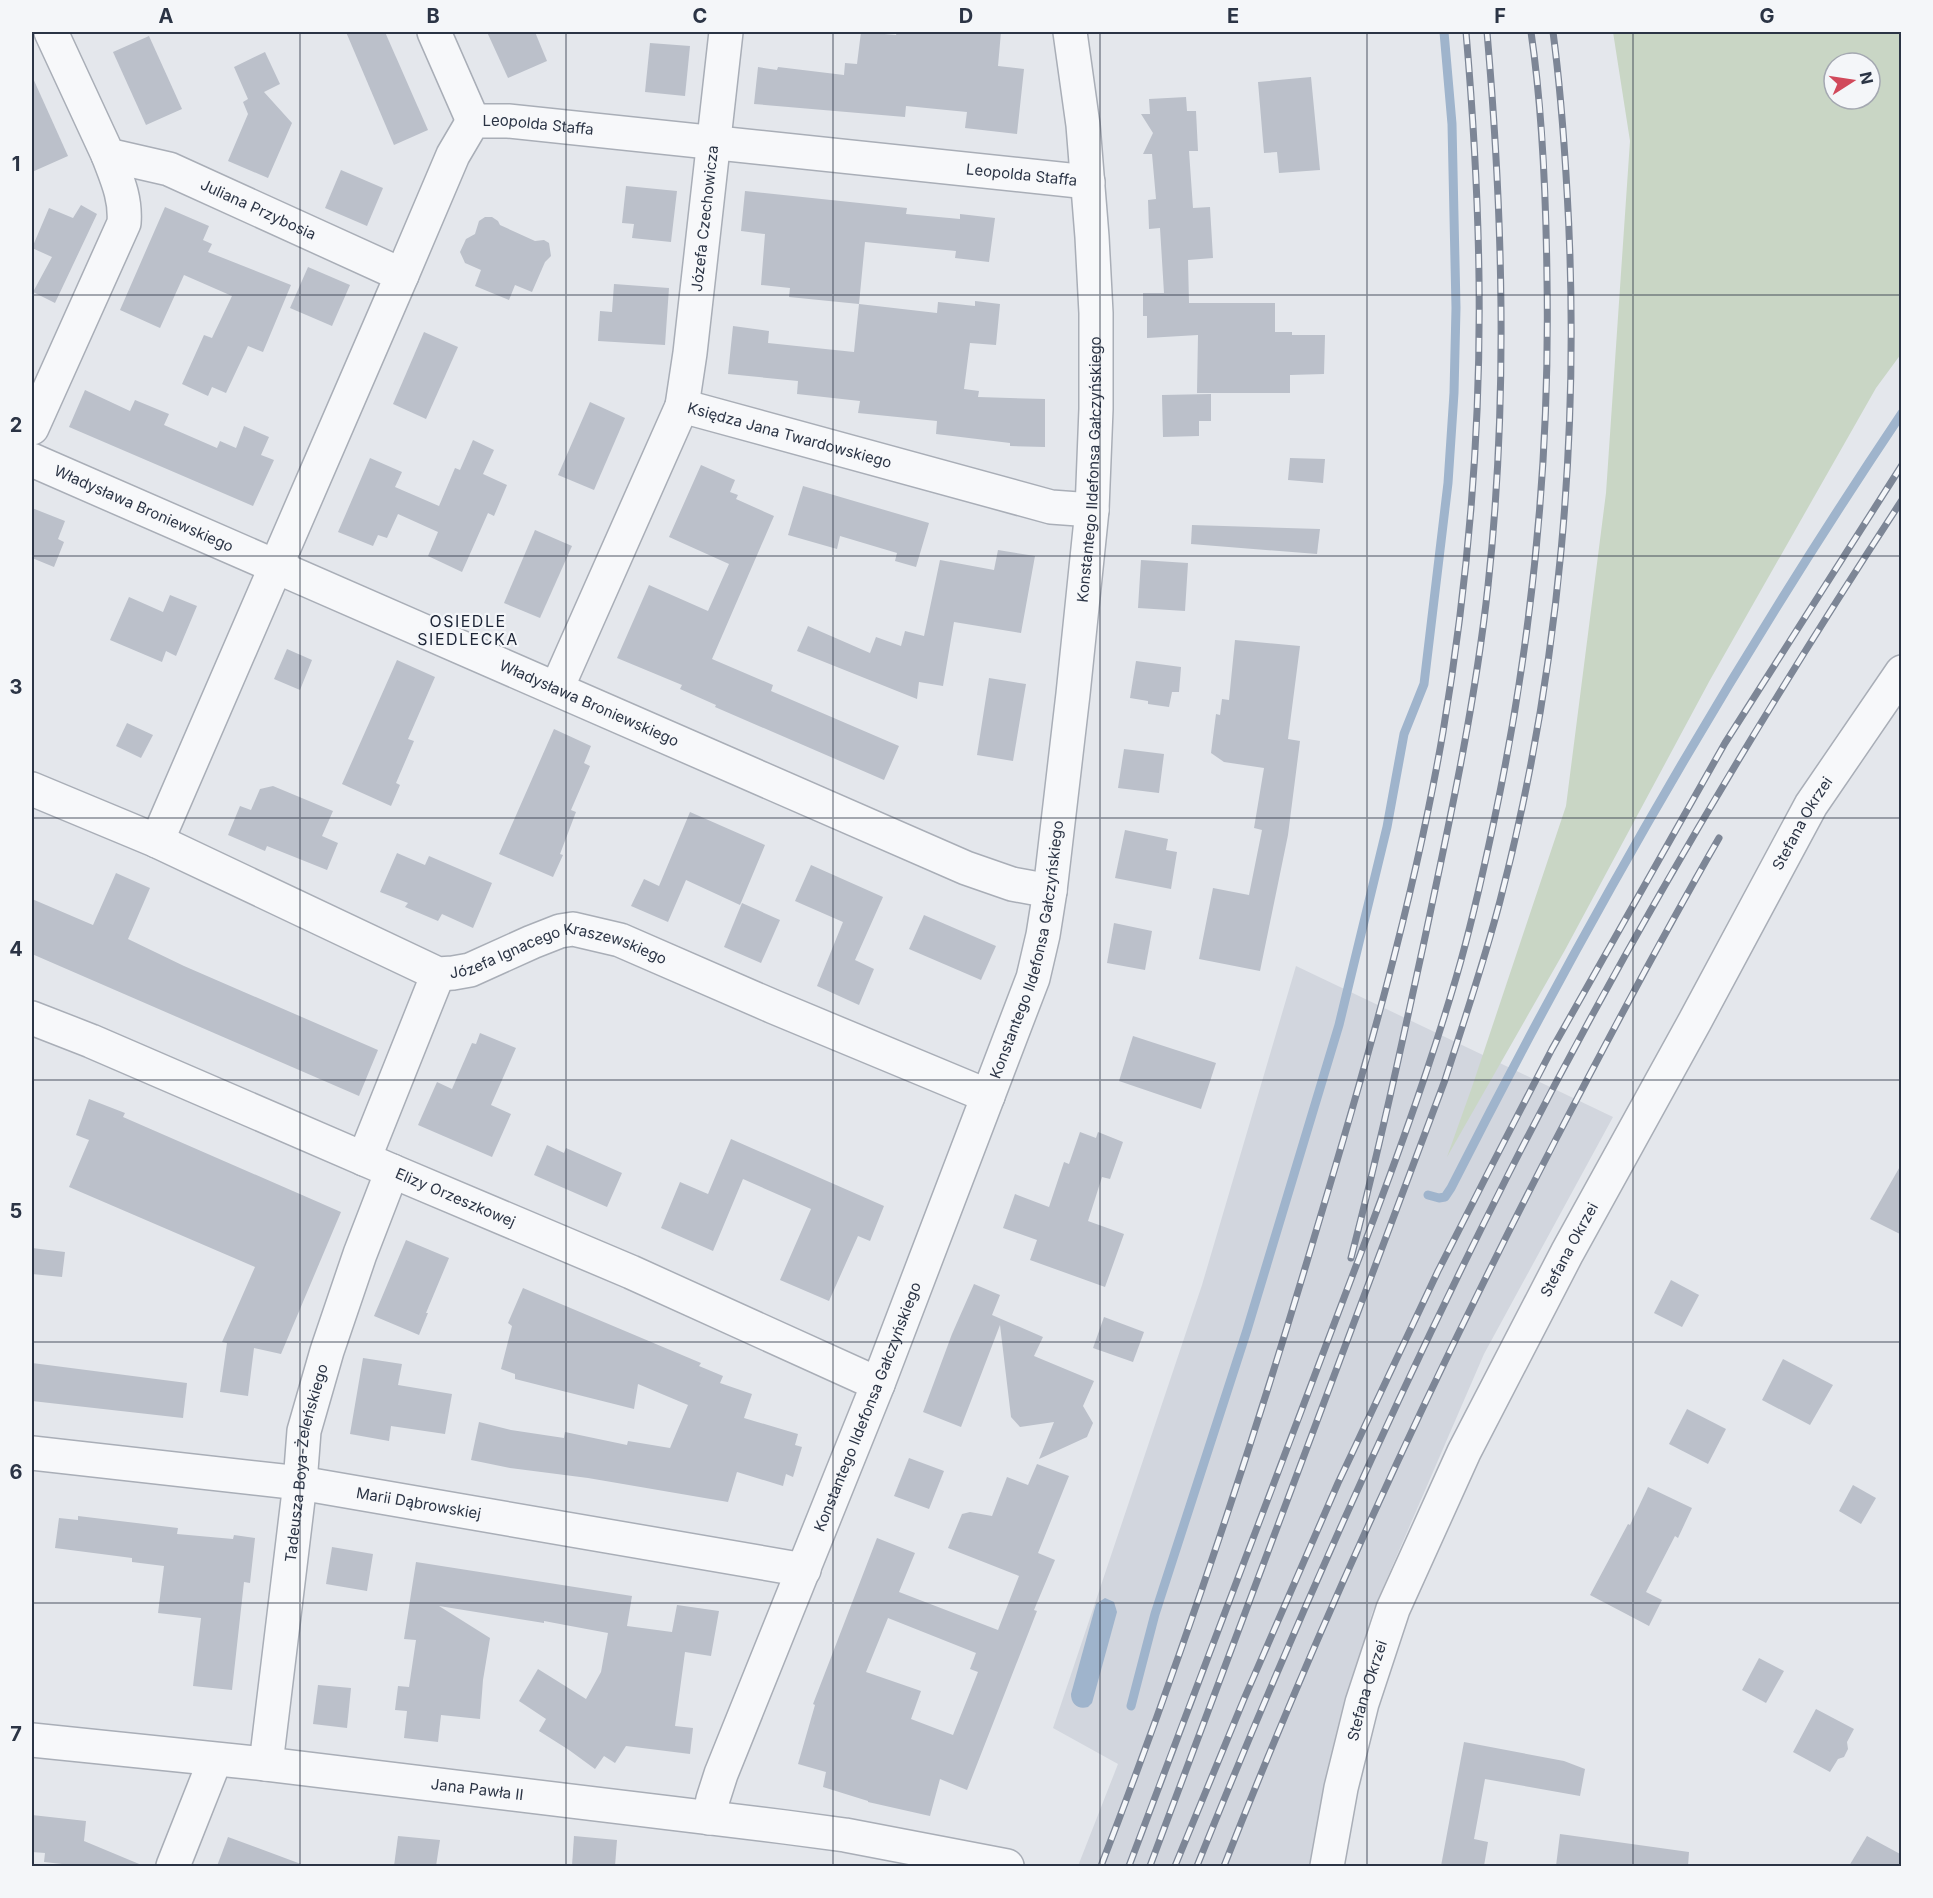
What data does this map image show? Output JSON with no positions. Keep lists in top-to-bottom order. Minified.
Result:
{"streets":{"street":["Leopolda Staffa","Juliana Przybosia","Józefa Czechowicza","Księdza Jana Twardowskiego","Konstantego Ildefonsa Gałczyńskiego","Władysława Broniewskiego","Stefana Okrzei","Józefa Ignacego Kraszewskiego","Elizy Orzeszkowej","Tadeusza Boya-Żeleńskiego","Marii Dąbrowskiej","Jana Pawła II"]},"crossings":[["Leopolda Staffa","Juliana Przybosia"],["Leopolda Staffa","Józefa Czechowicza"],["Leopolda Staffa","Konstantego Ildefonsa Gałczyńskiego"],["Leopolda Staffa","Władysława Broniewskiego"],["Leopolda Staffa","Józefa Ignacego Kraszewskiego"],["Józefa Czechowicza","Księdza Jana Twardowskiego"],["Księdza Jana Twardowskiego","Konstantego Ildefonsa Gałczyńskiego"],["Księdza Jana Twardowskiego","Władysława Broniewskiego"],["Konstantego Ildefonsa Gałczyńskiego","Władysława Broniewskiego"],["Konstantego Ildefonsa Gałczyńskiego","Józefa Ignacego Kraszewskiego"],["Konstantego Ildefonsa Gałczyńskiego","Elizy Orzeszkowej"],["Konstantego Ildefonsa Gałczyńskiego","Marii Dąbrowskiej"],["Konstantego Ildefonsa Gałczyńskiego","Jana Pawła II"],["Józefa Ignacego Kraszewskiego","Tadeusza Boya-Żeleńskiego"],["Elizy Orzeszkowej","Tadeusza Boya-Żeleńskiego"],["Tadeusza Boya-Żeleńskiego","Marii Dąbrowskiej"],["Tadeusza Boya-Żeleńskiego","Jana Pawła II"]],"districts":["OSIEDLE SIEDLECKA"],"north":"right","grid":{"columns":["A","B","C","D","E","F","G"],"rows":["1","2","3","4","5","6","7"]}}
